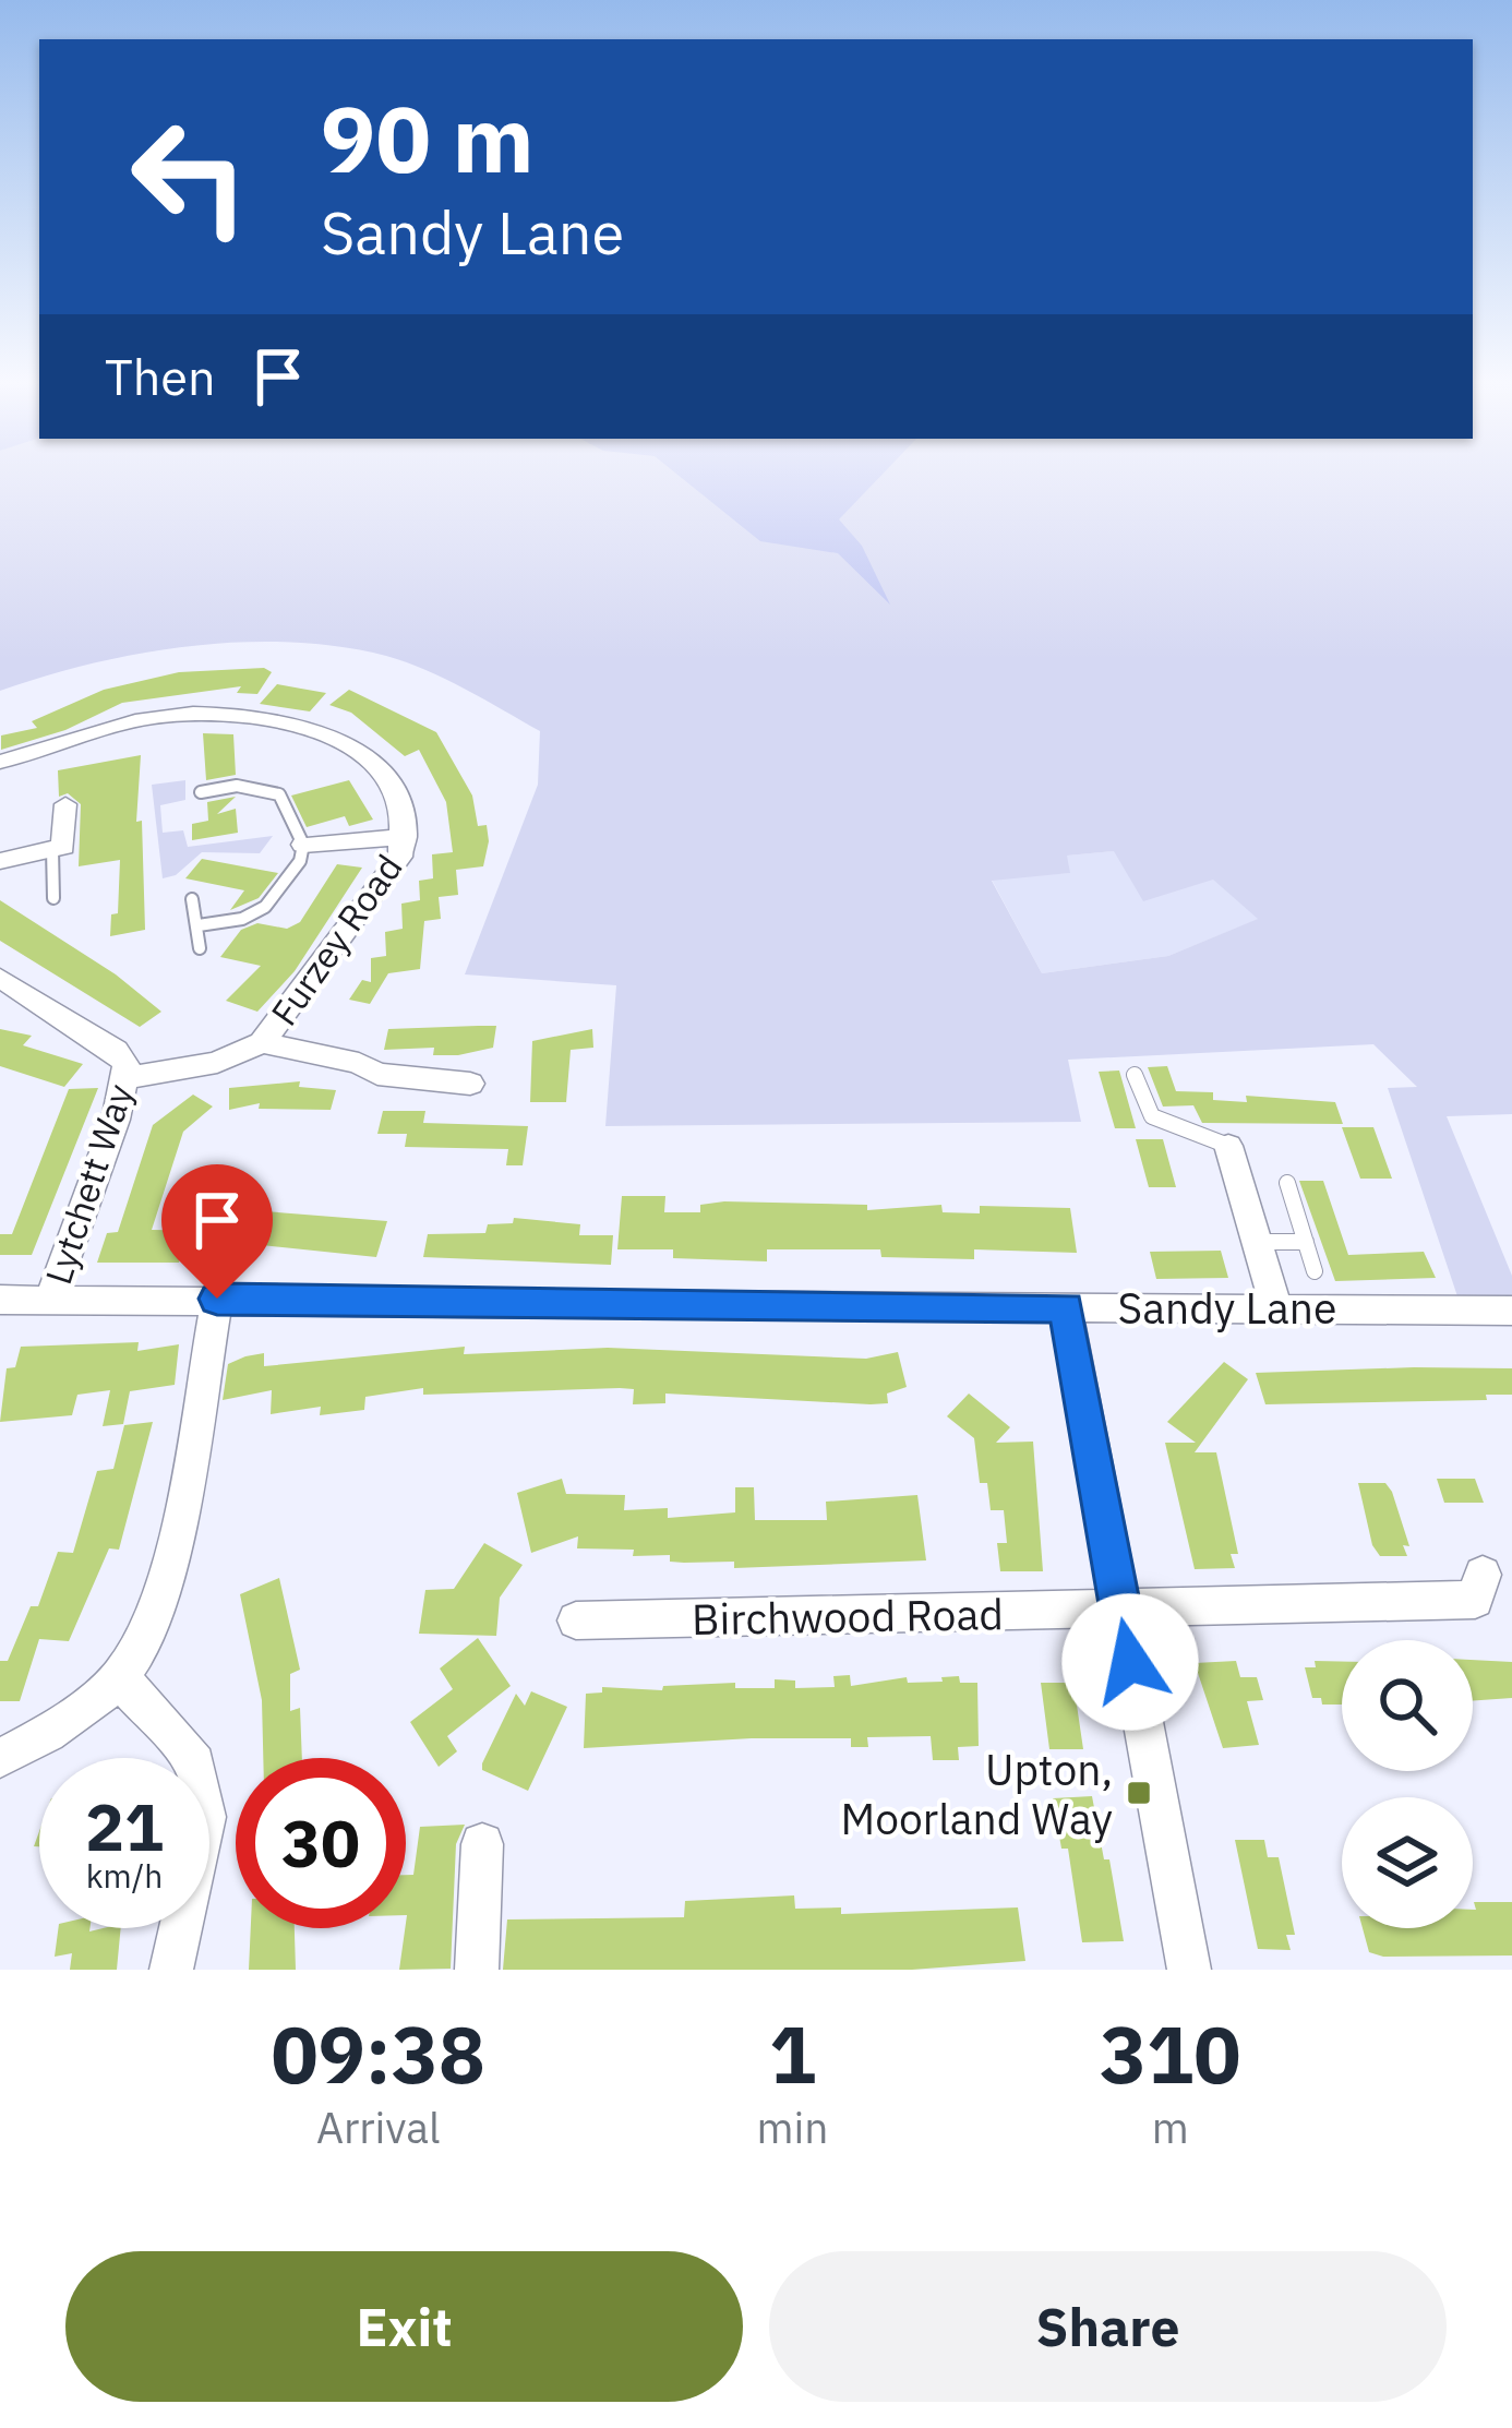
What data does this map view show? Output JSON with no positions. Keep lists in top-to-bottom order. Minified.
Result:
{"streets":{"street":["Furzey Road","Lytchett Way","Sandy Lane","Birchwood Road"]},"crossings":[["Lytchett Way","Sandy Lane"]],"places":{"transit":["Upton, Moorland Way"]},"page":{"turn":["90 m","Sandy Lane"],"then":"Then","speed":"21 km/h","limit":"30","eta":["09:38","Arrival","1","min","310","m"],"buttons":["Exit","Share"]}}
